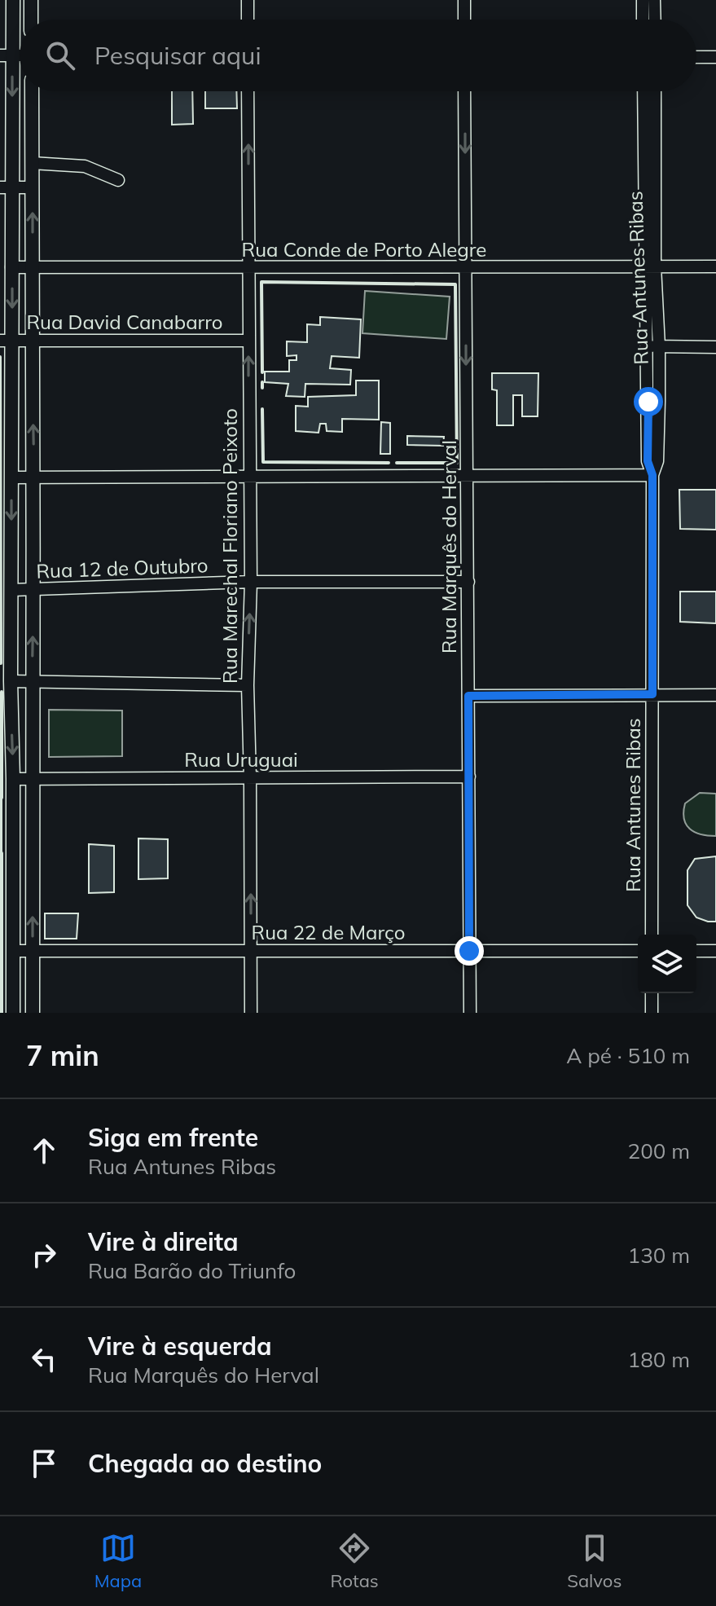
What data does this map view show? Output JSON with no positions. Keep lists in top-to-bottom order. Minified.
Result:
{"streets":{"street":["Rua Conde de Porto Alegre","Rua Antunes Ribas","Rua David Canabarro","Rua Marechal Floriano Peixoto","Rua Marquês do Herval","Rua 12 de Outubro","Rua Uruguai","Rua 22 de Março"]},"crossings":[["Rua Conde de Porto Alegre","Rua Antunes Ribas"],["Rua Conde de Porto Alegre","Rua Marechal Floriano Peixoto"],["Rua Conde de Porto Alegre","Rua Marquês do Herval"],["Rua David Canabarro","Rua Marechal Floriano Peixoto"],["Rua Marechal Floriano Peixoto","Rua 12 de Outubro"],["Rua Marechal Floriano Peixoto","Rua Uruguai"],["Rua Marechal Floriano Peixoto","Rua 22 de Março"],["Rua Marquês do Herval","Rua 12 de Outubro"],["Rua Marquês do Herval","Rua Uruguai"],["Rua Marquês do Herval","Rua 22 de Março"]],"one_way":["Rua Marechal Floriano Peixoto","Rua Marquês do Herval"],"page":{"search":"Pesquisar aqui","heading":["7 min","A pé · 510 m"],"list":[["Siga em frente","Rua Antunes Ribas","200 m"],["Vire à direita","Rua Barão do Triunfo","130 m"],["Vire à esquerda","Rua Marquês do Herval","180 m"],"Chegada ao destino"],"nav":["Mapa","Rotas","Salvos"]}}
